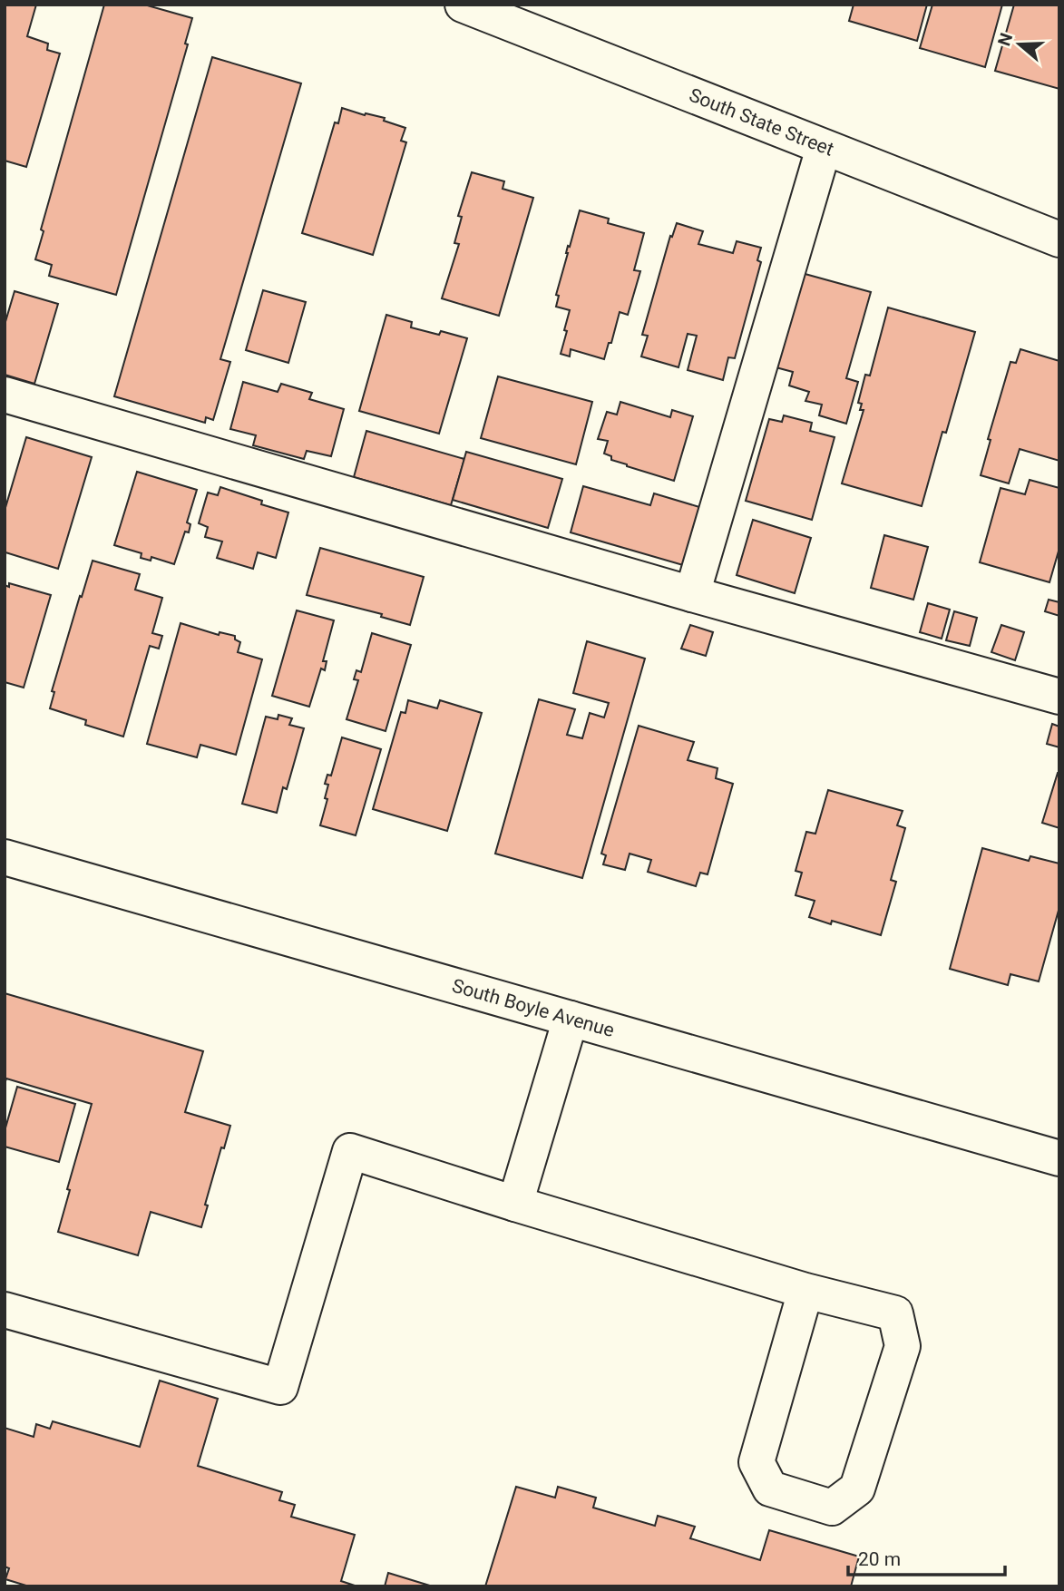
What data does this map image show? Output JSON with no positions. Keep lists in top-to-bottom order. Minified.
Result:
{"streets":{"main road":["South State Street","South Boyle Avenue"]},"scale_bar":"20 m","north":"left"}
